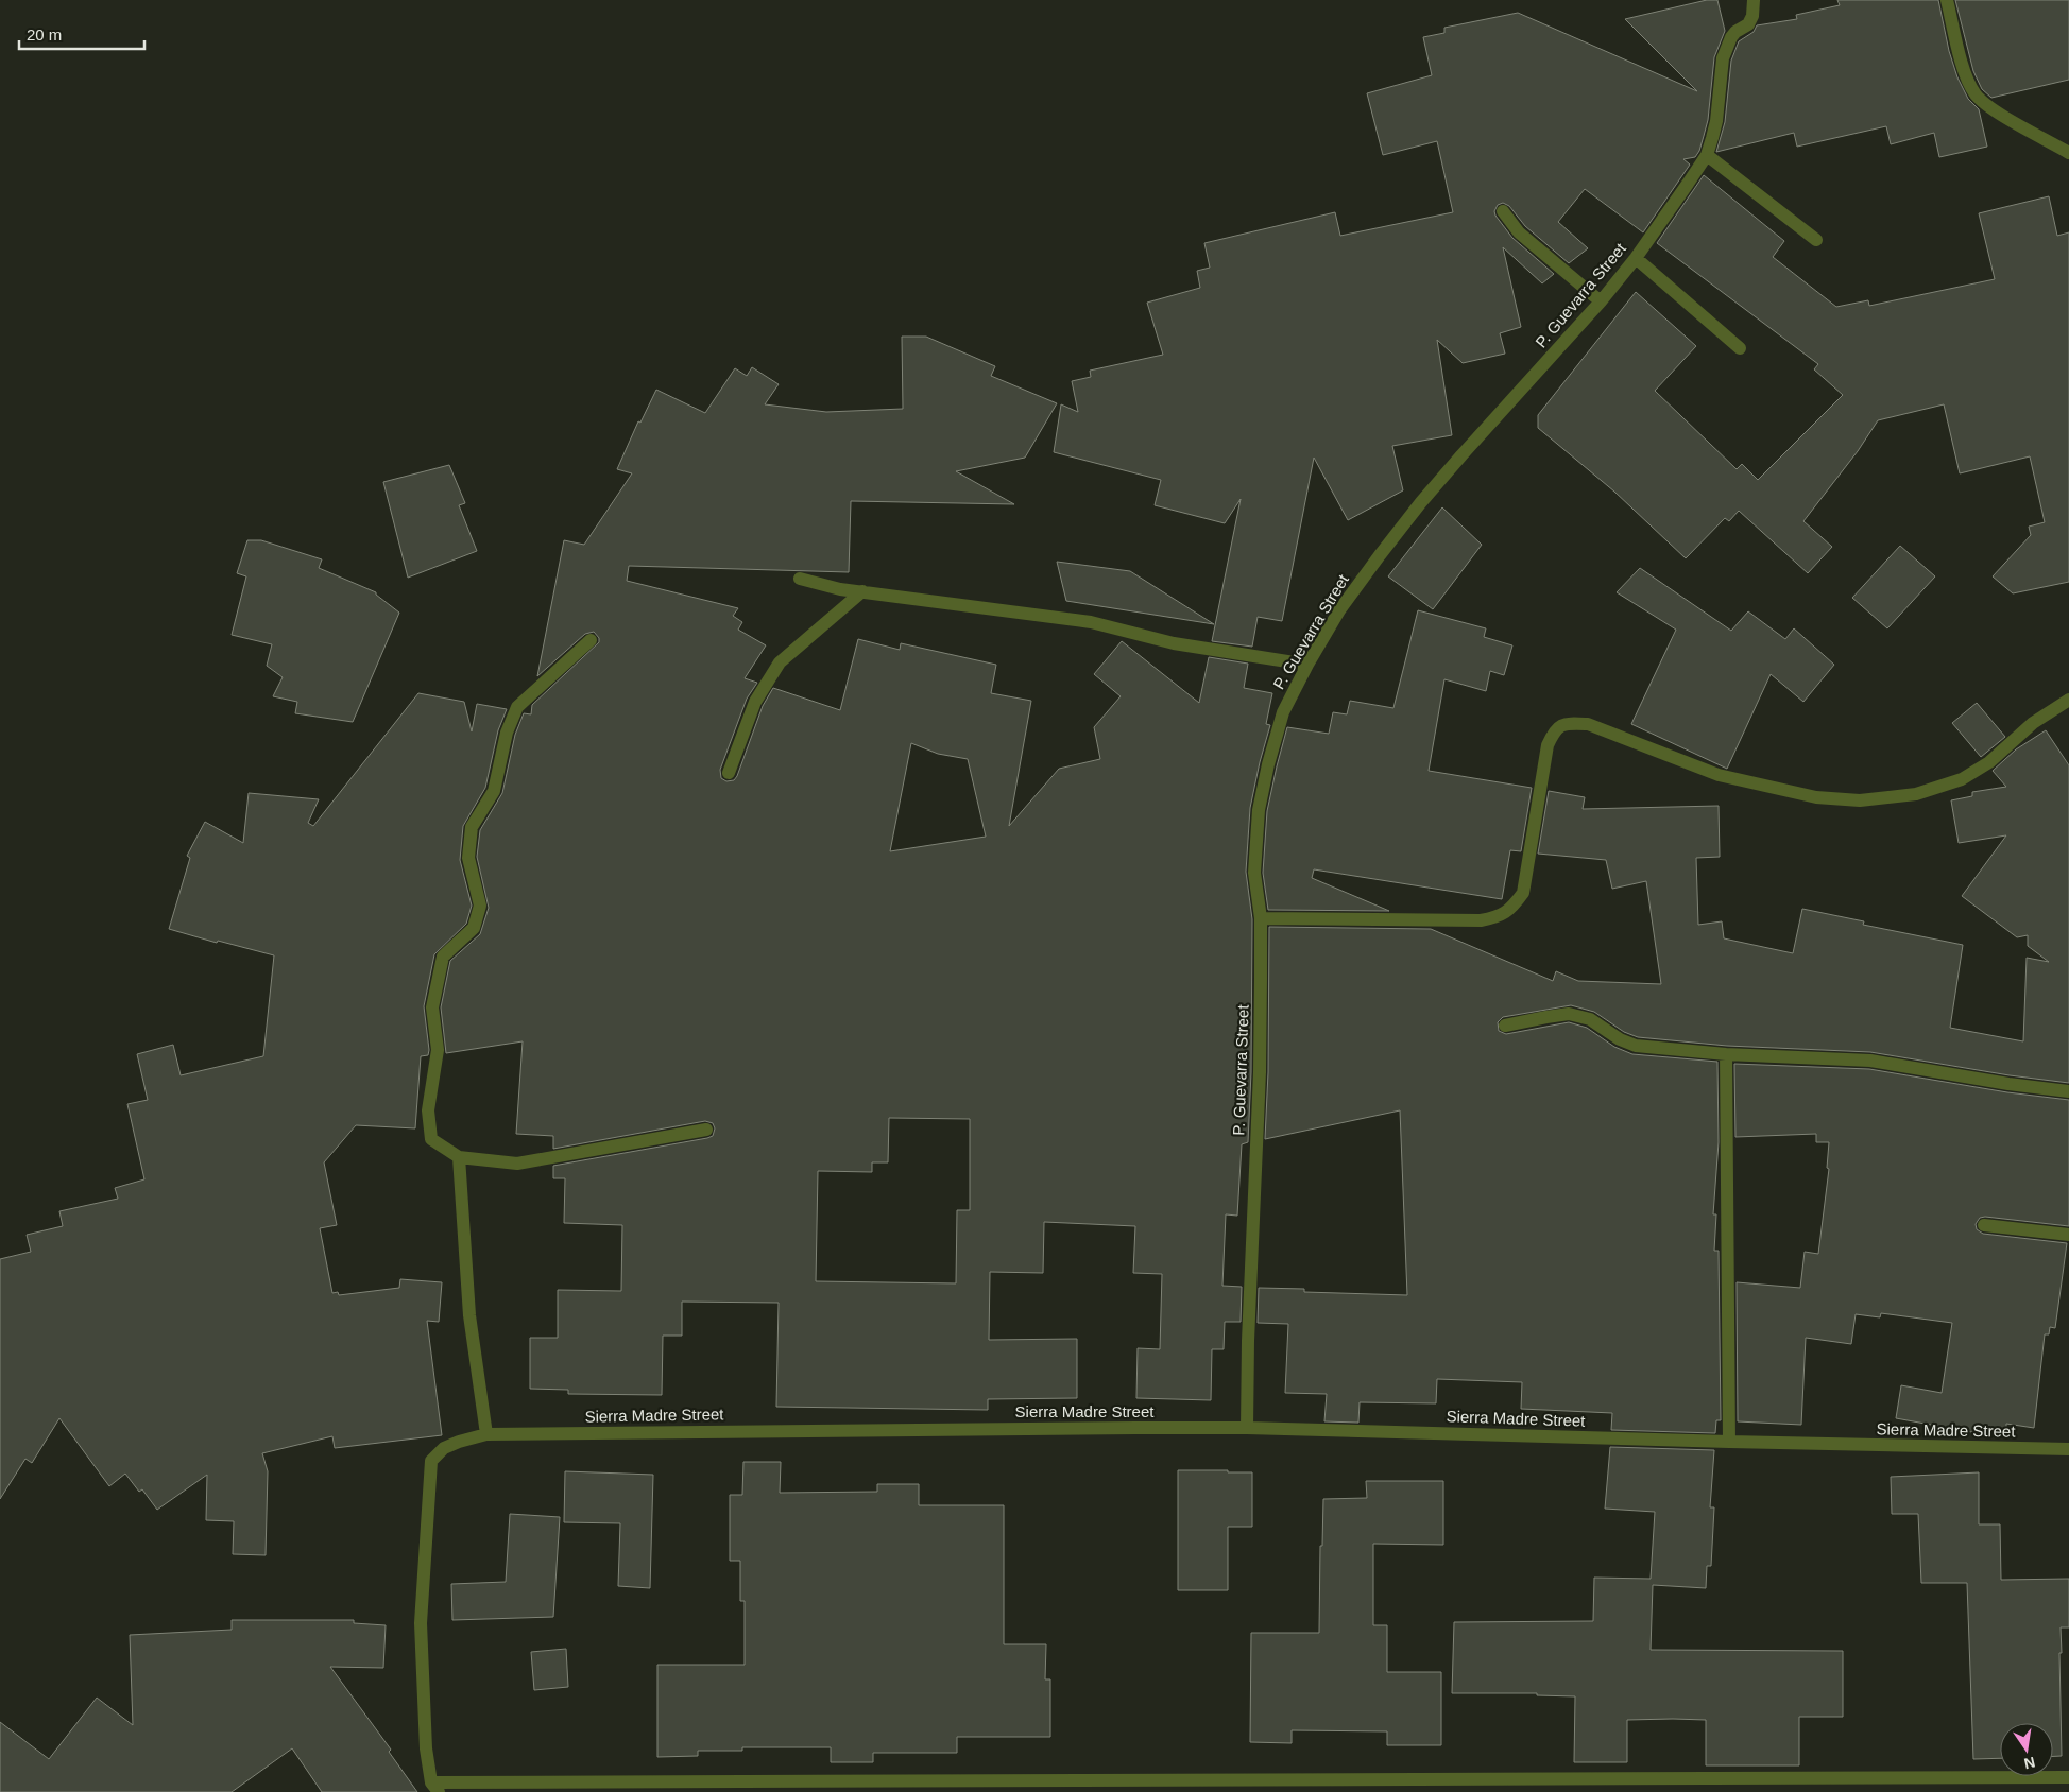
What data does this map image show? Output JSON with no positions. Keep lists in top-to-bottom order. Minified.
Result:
{"streets":{"street":["P. Guevarra Street","Sierra Madre Street"]},"crossings":[["P. Guevarra Street","Sierra Madre Street"]],"scale_bar":"20 m","north":"bottom"}
